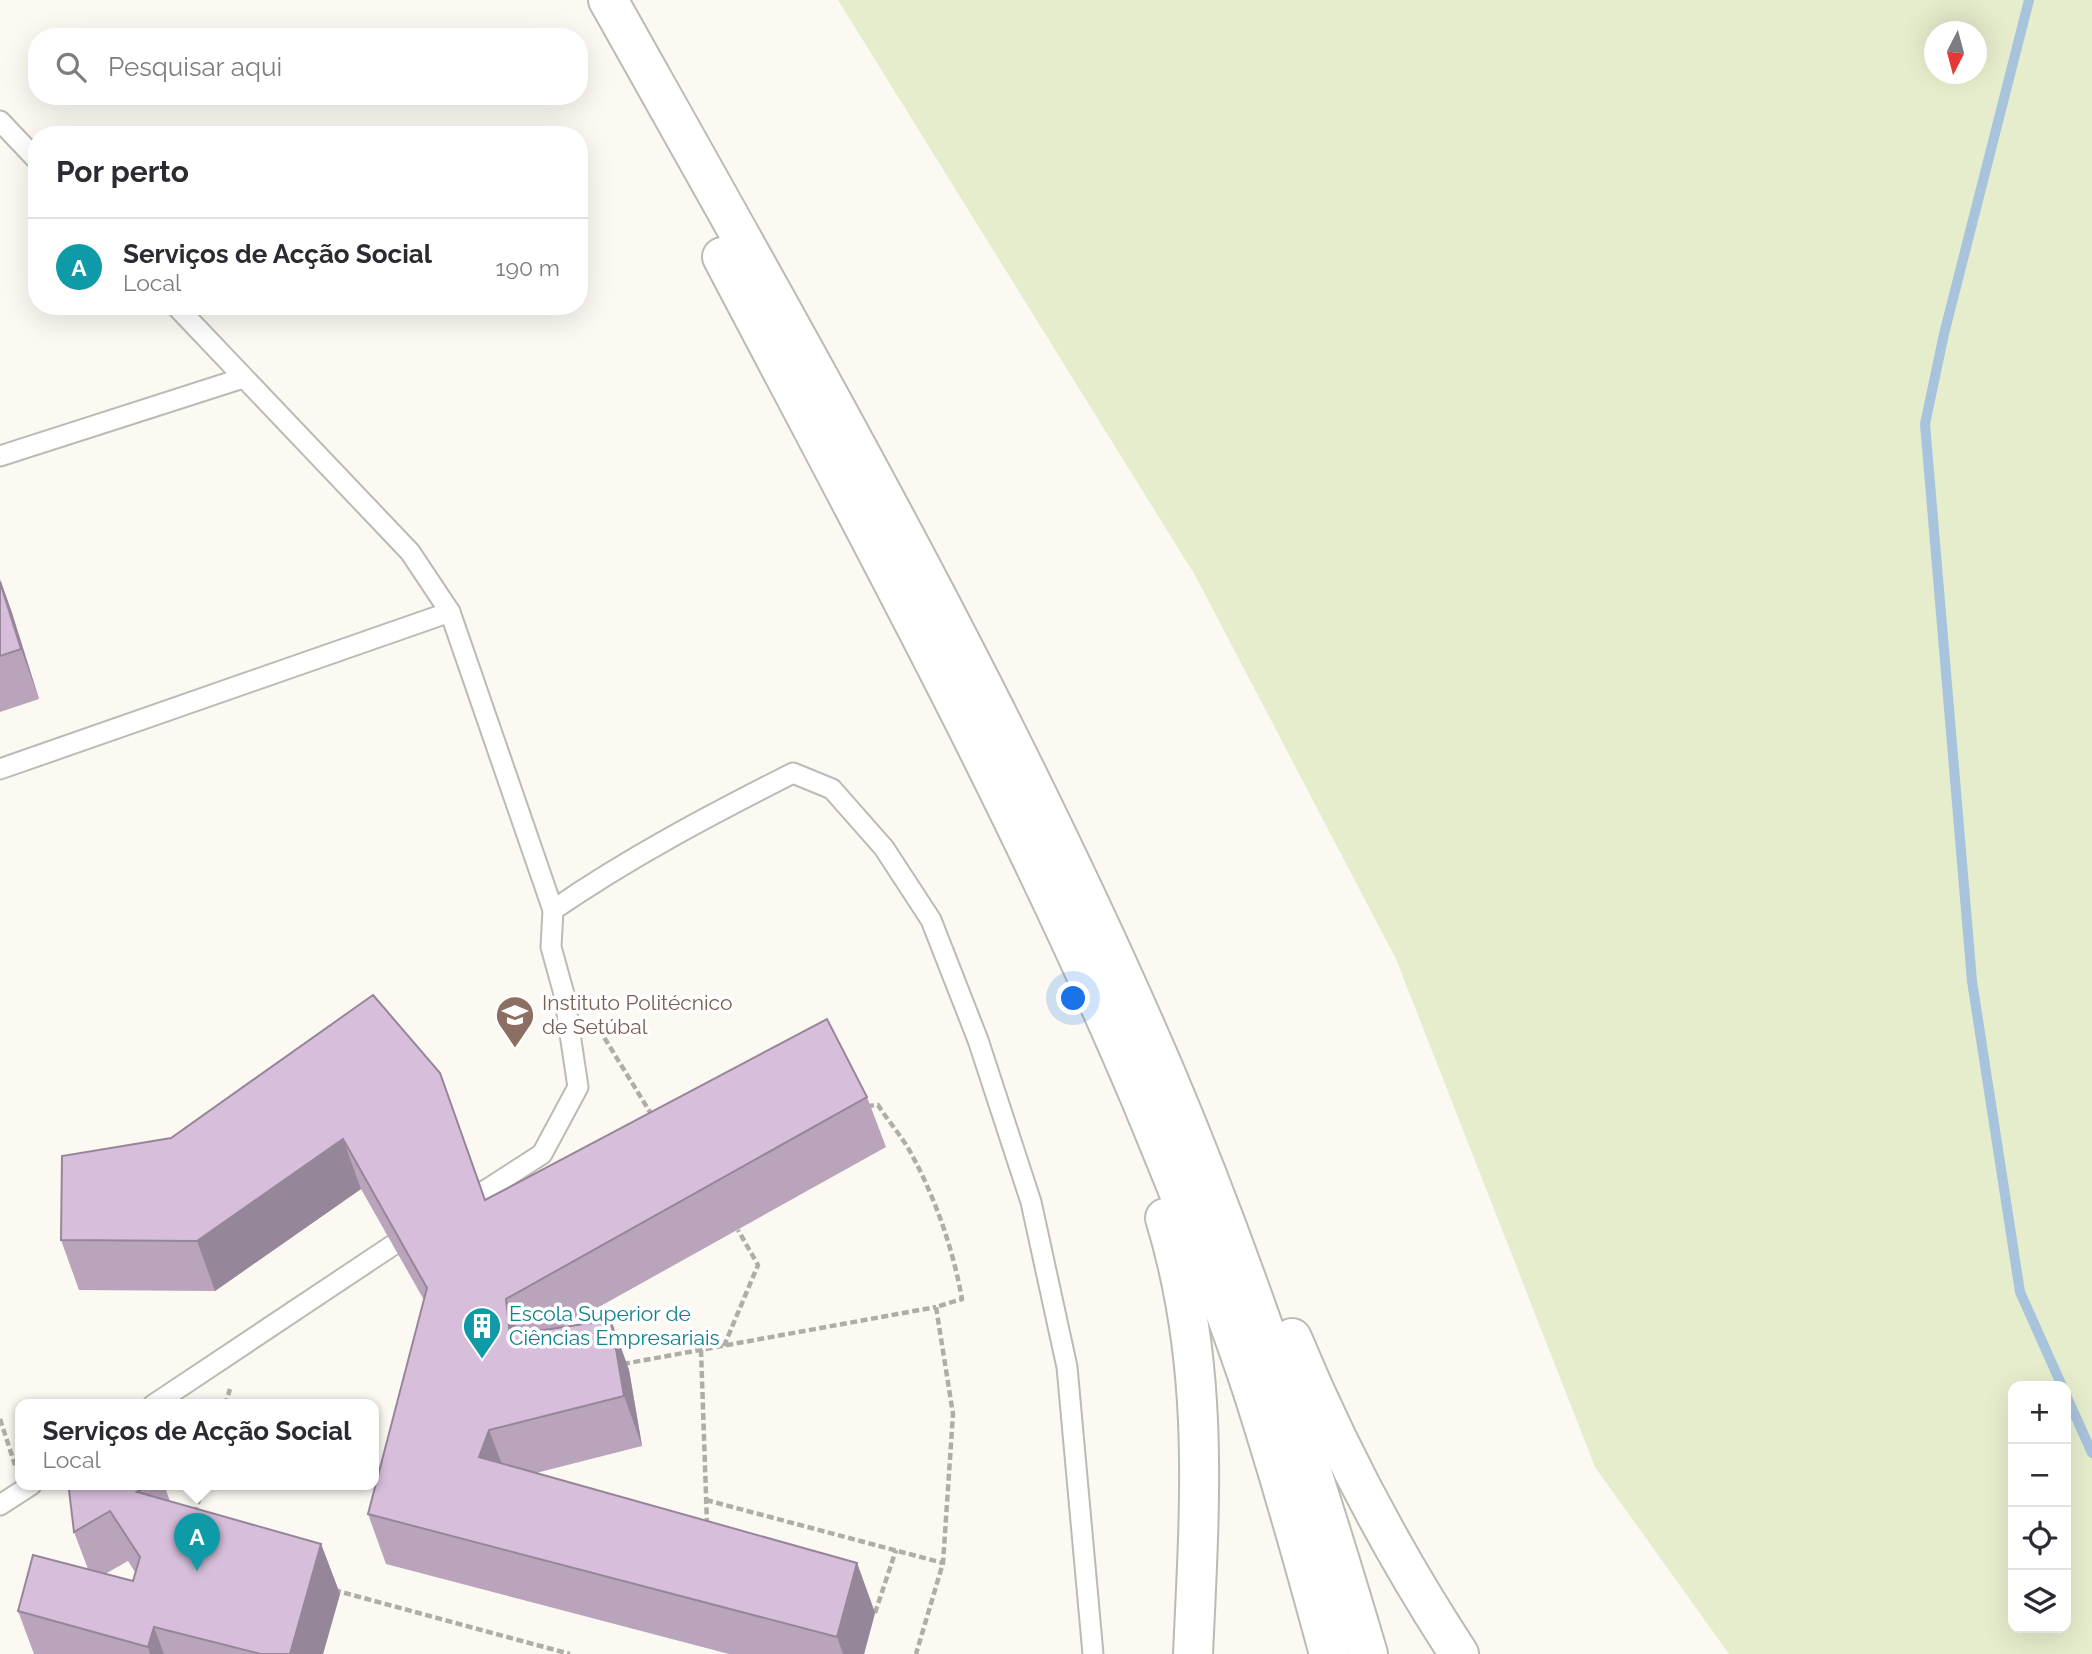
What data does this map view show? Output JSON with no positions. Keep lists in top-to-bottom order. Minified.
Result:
{"places":{"school or university":["Instituto Politécnico de Setúbal"],"building":["Escola Superior de Ciências Empresariais"]},"north":"bottom","page":{"search":"Pesquisar aqui","heading":"Por perto","list":[{"mark":"A","name":"Serviços de Acção Social","note":"Local","value":"190 m"}],"map_buttons":["+","−"],"popup":["Serviços de Acção Social","Local"],"pins":"A"}}
